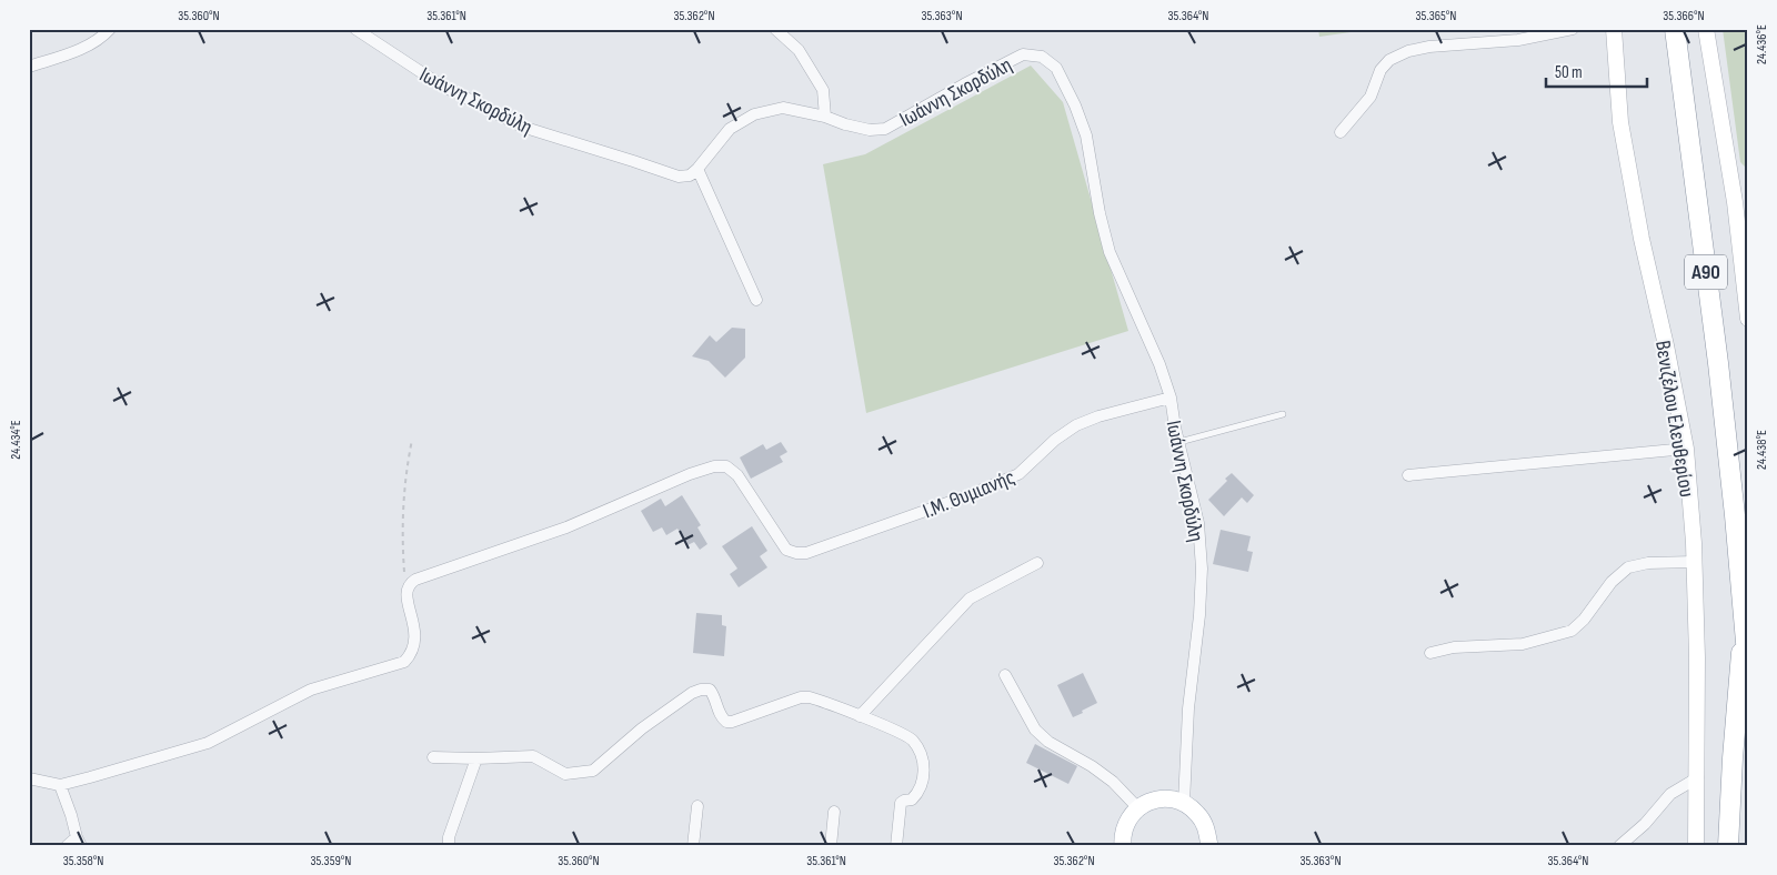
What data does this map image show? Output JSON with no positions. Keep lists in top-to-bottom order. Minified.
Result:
{"streets":{"highway":["Α90"],"street":["Ιωάννη Σκορδύλη","Βενιζέλου Ελευθερίου","Ι.Μ. Θυμιανής"]},"crossings":[["Ιωάννη Σκορδύλη","Ι.Μ. Θυμιανής"]],"scale_bar":"50 m","coordinates":["35.360°N","35.361°N","35.362°N","35.363°N","35.364°N","35.365°N","35.366°N","24.436°E","24.434°E","24.438°E","35.358°N","35.359°N"]}
